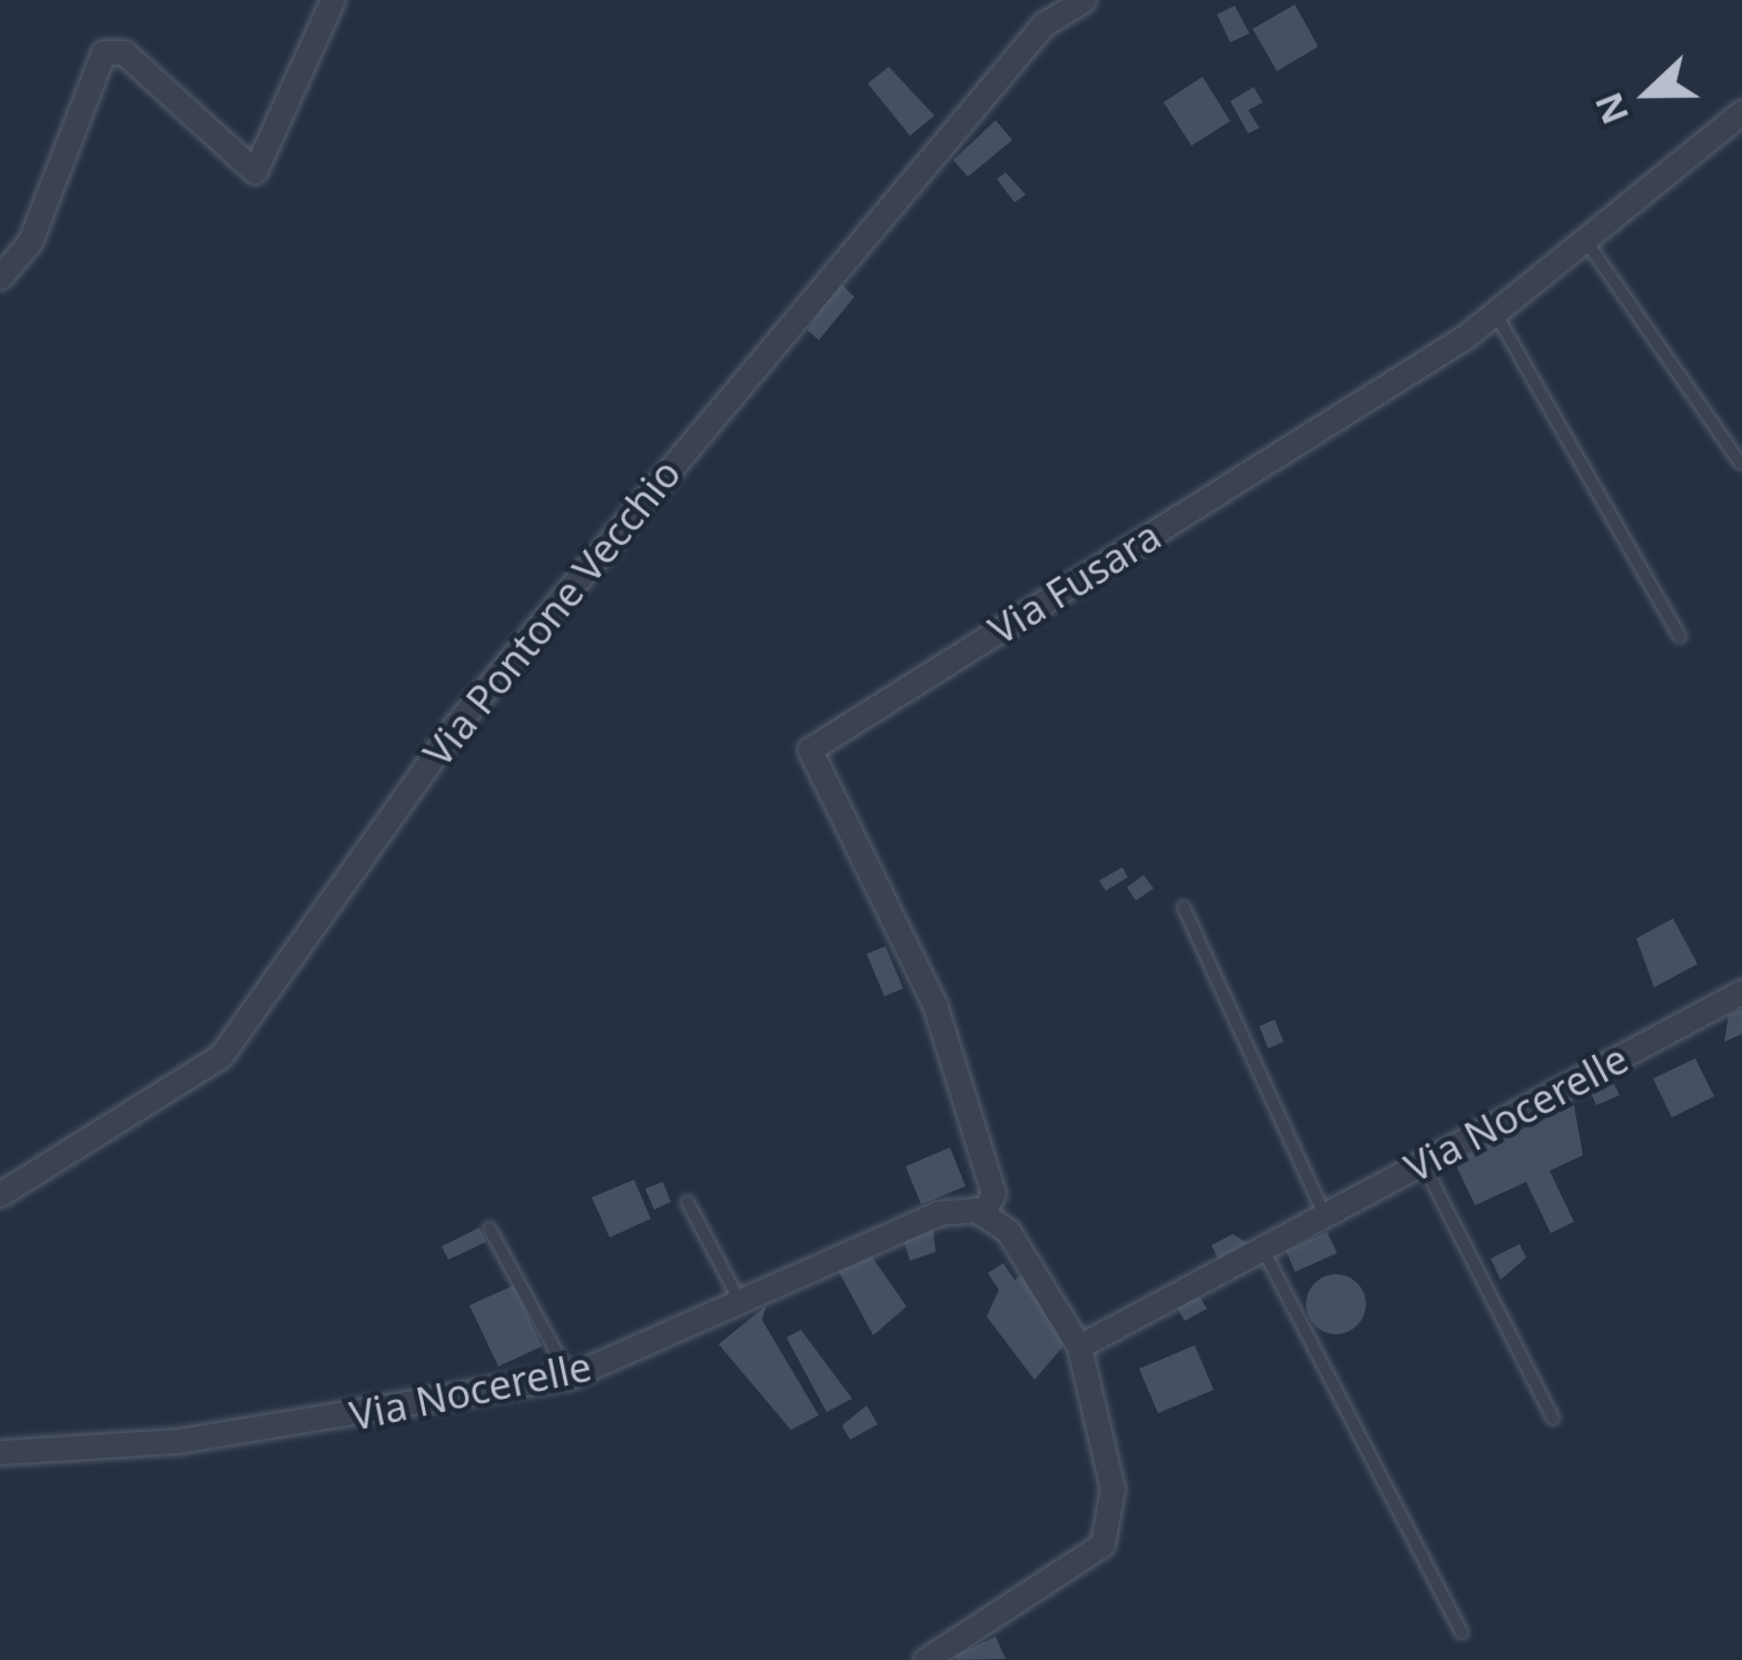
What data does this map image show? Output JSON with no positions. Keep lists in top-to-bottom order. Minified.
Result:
{"streets":{"street":["Via Fusara","Via Pontone Vecchio","Via Nocerelle"]},"crossings":[["Via Fusara","Via Nocerelle"]],"north":"left"}
